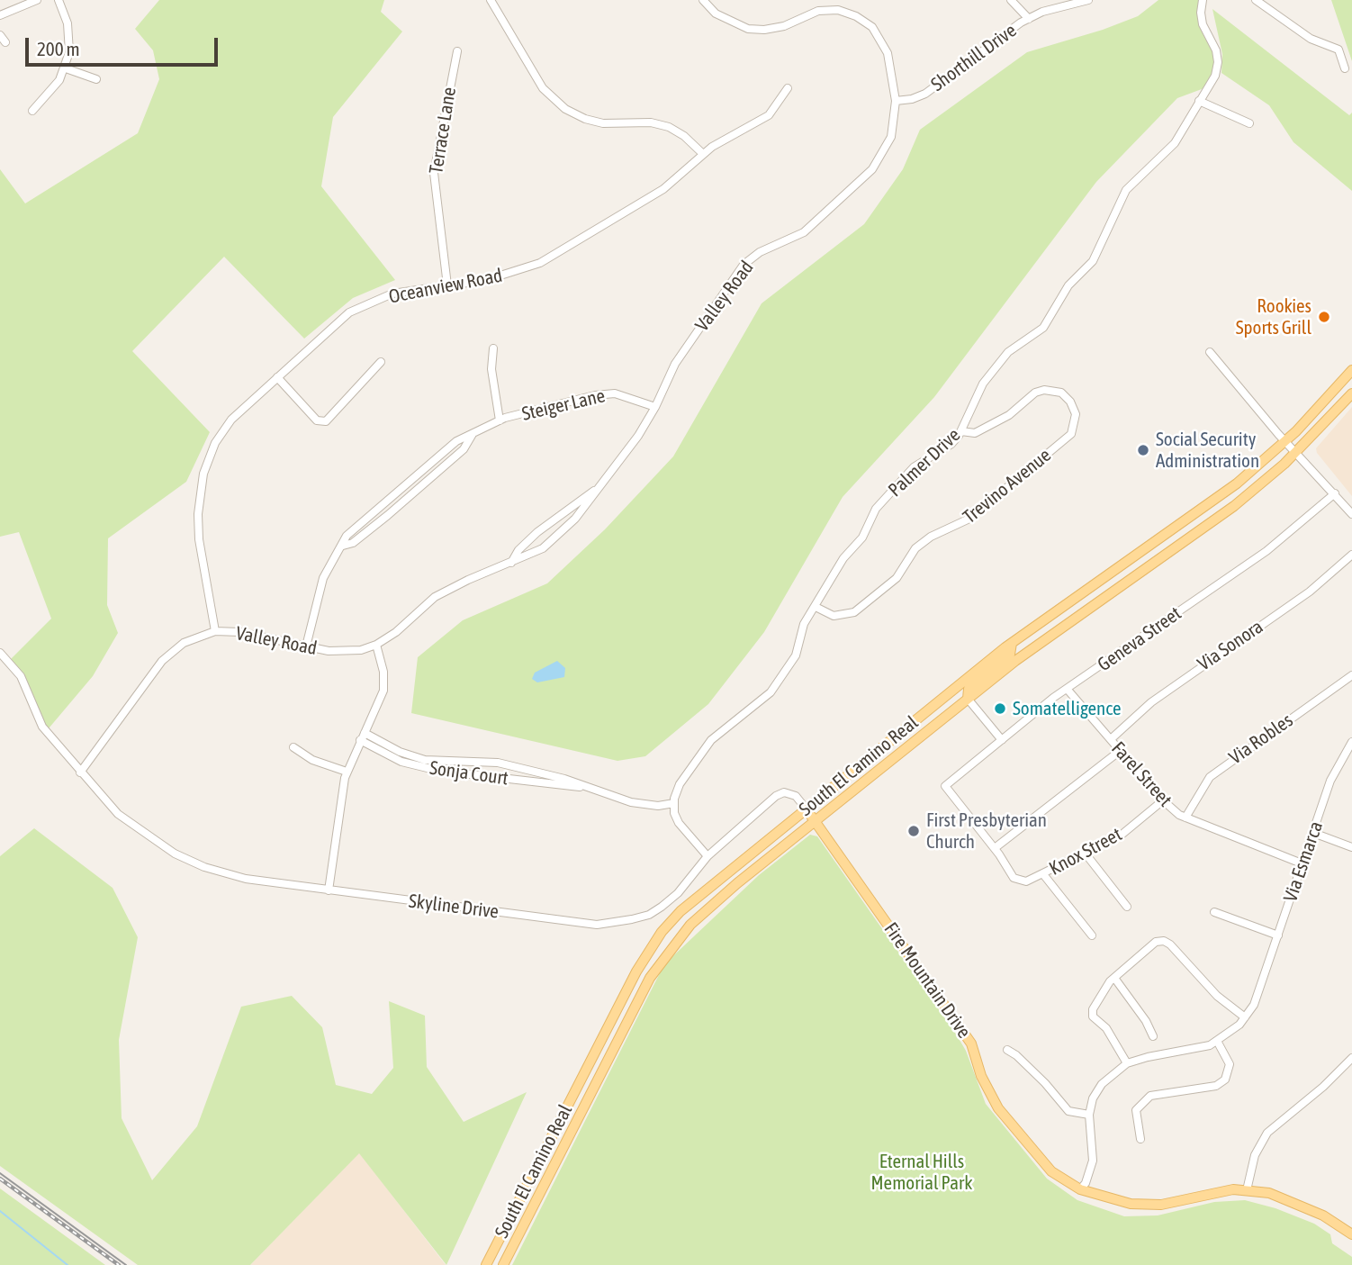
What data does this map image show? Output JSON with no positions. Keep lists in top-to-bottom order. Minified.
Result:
{"streets":{"main road":["South El Camino Real","Fire Mountain Drive"],"street":["Shorthill Drive","Terrace Lane","Oceanview Road","Valley Road","Steiger Lane","Palmer Drive","Trevino Avenue","Geneva Street","Via Sonora","Via Robles","Sonja Court","Farel Street","Knox Street","Via Esmarca","Skyline Drive"]},"crossings":[["Shorthill Drive","Valley Road"],["Terrace Lane","Oceanview Road"],["Oceanview Road","Valley Road"],["Valley Road","Steiger Lane"],["Valley Road","Skyline Drive"],["Palmer Drive","Trevino Avenue"],["Palmer Drive","Sonja Court"],["Geneva Street","Farel Street"],["Via Sonora","Farel Street"],["Via Robles","Farel Street"],["South El Camino Real","Skyline Drive"],["South El Camino Real","Fire Mountain Drive"],["Farel Street","Knox Street"],["Farel Street","Via Esmarca"],["Skyline Drive","Fire Mountain Drive"]],"parks":["Eternal Hills Memorial Park"],"places":["Rookies Sports Grill","Social Security Administration","Somatelligence","First Presbyterian Church"],"scale_bar":"200 m"}
